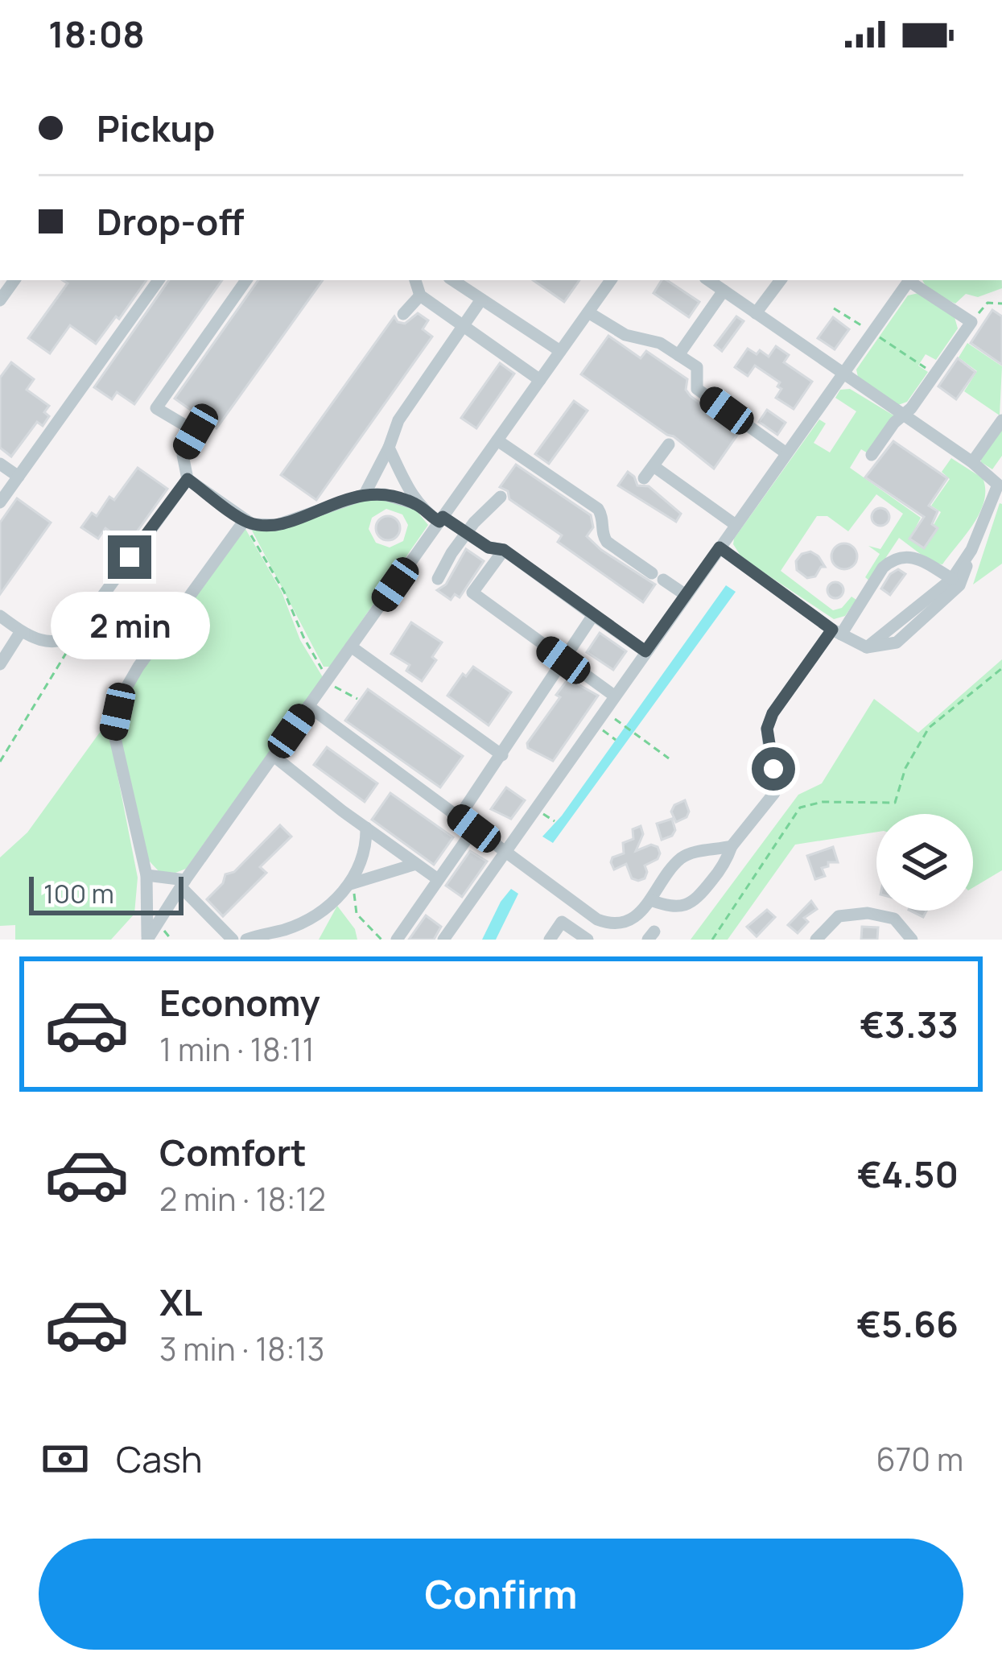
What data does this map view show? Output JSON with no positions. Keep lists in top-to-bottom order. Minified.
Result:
{"scale_bar":"100 m","page":{"status":"18:08","banner":["Pickup","Drop-off"],"bubble":"2 min","scale":"100 m","list":[{"name":"Economy","note":"1 min · 18:11","value":"€3.33"},{"name":"Comfort","note":"2 min · 18:12","value":"€4.50"},{"name":"XL","note":"3 min · 18:13","value":"€5.66"}],"pay":["Cash","670 m"],"buttons":"Confirm"}}
